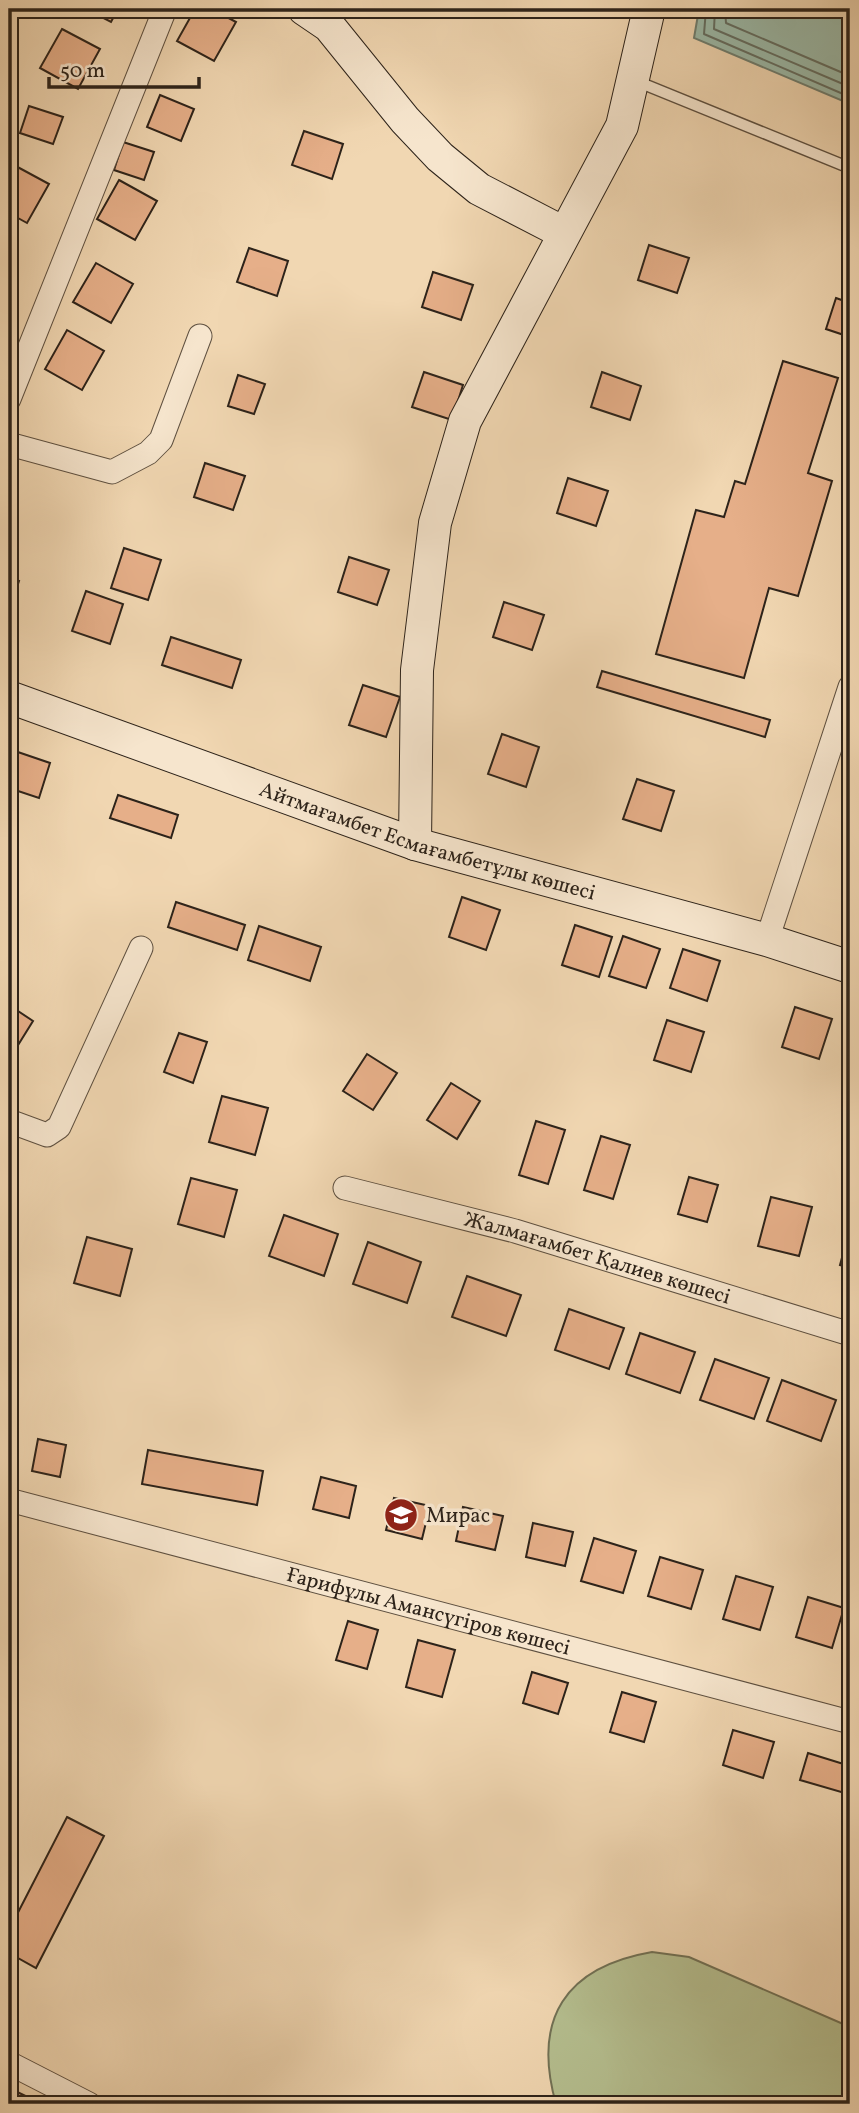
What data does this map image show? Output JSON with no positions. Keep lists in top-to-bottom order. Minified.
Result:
{"streets":{"street":["Айтмағамбет Есмағамбетұлы көшесі","Жалмағамбет Қалиев көшесі","Ғарифұлы Амансүгіров көшесі"]},"places":{"school or university":["Мирас"]},"scale_bar":"50 m"}
